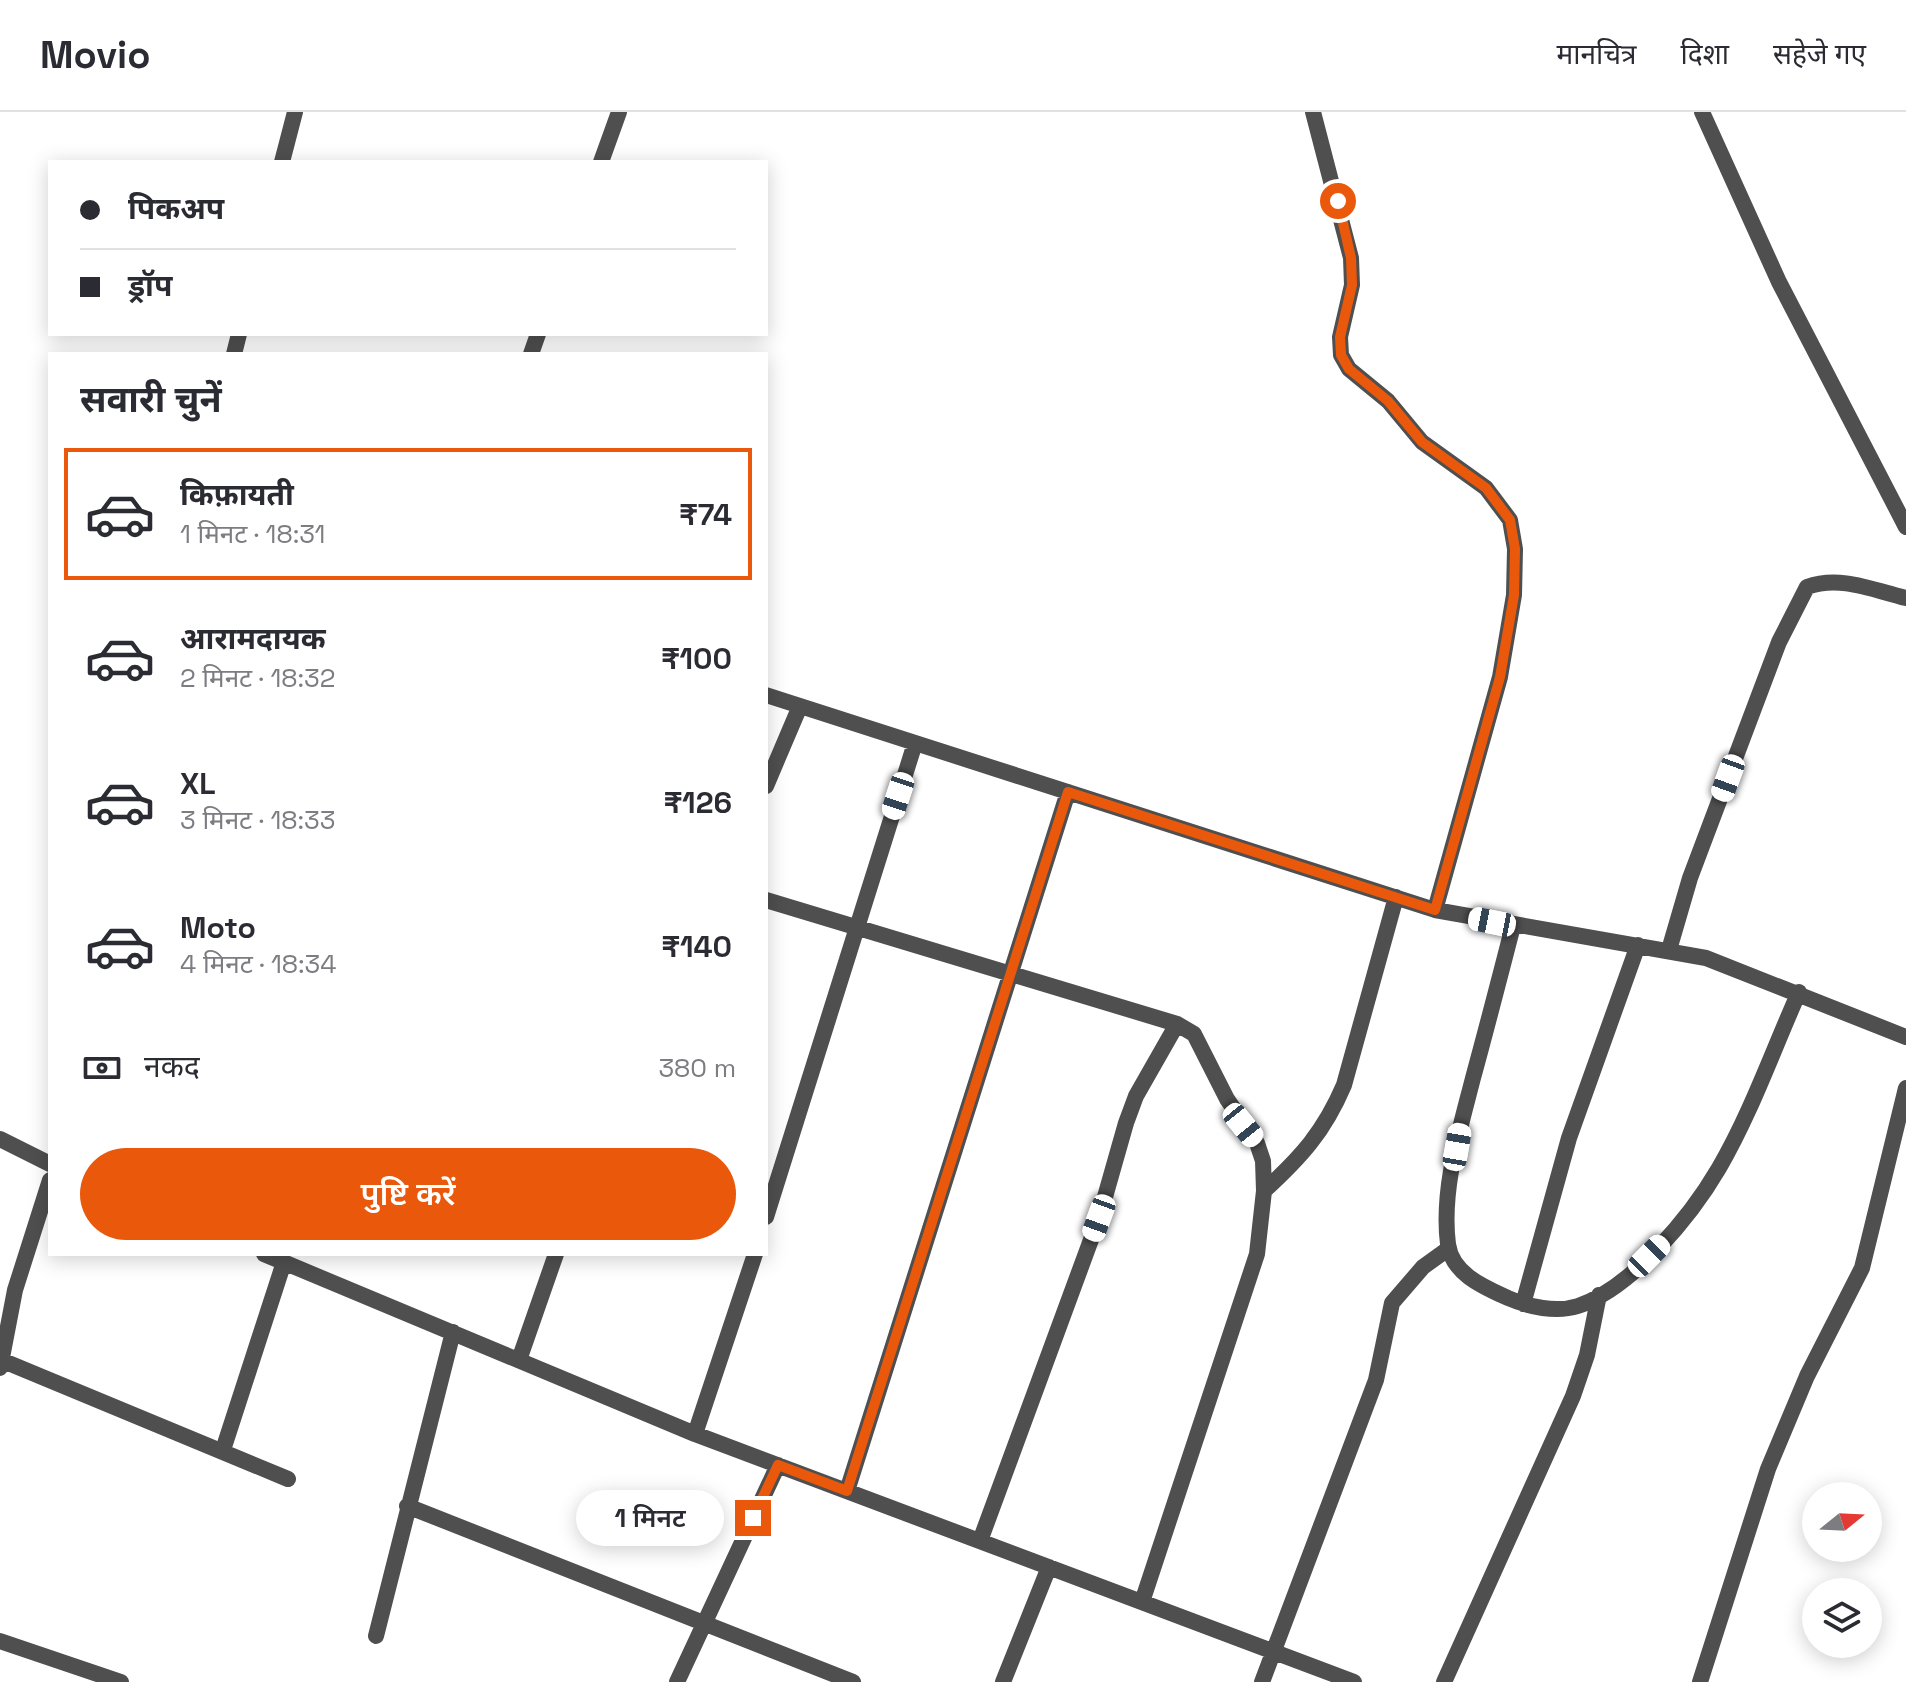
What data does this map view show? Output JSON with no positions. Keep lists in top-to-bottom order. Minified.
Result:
{"north":"right","page":{"header":"Movio","nav":["मानचित्र","दिशा","सहेजे गए"],"banner":["पिकअप","ड्रॉप"],"heading":"सवारी चुनें","list":[{"name":"किफ़ायती","note":"1 मिनट · 18:31","value":"₹74"},{"name":"आरामदायक","note":"2 मिनट · 18:32","value":"₹100"},{"name":"XL","note":"3 मिनट · 18:33","value":"₹126"},{"name":"Moto","note":"4 मिनट · 18:34","value":"₹140"}],"pay":["नकद","380 m"],"buttons":"पुष्टि करें","bubble":"1 मिनट"}}
